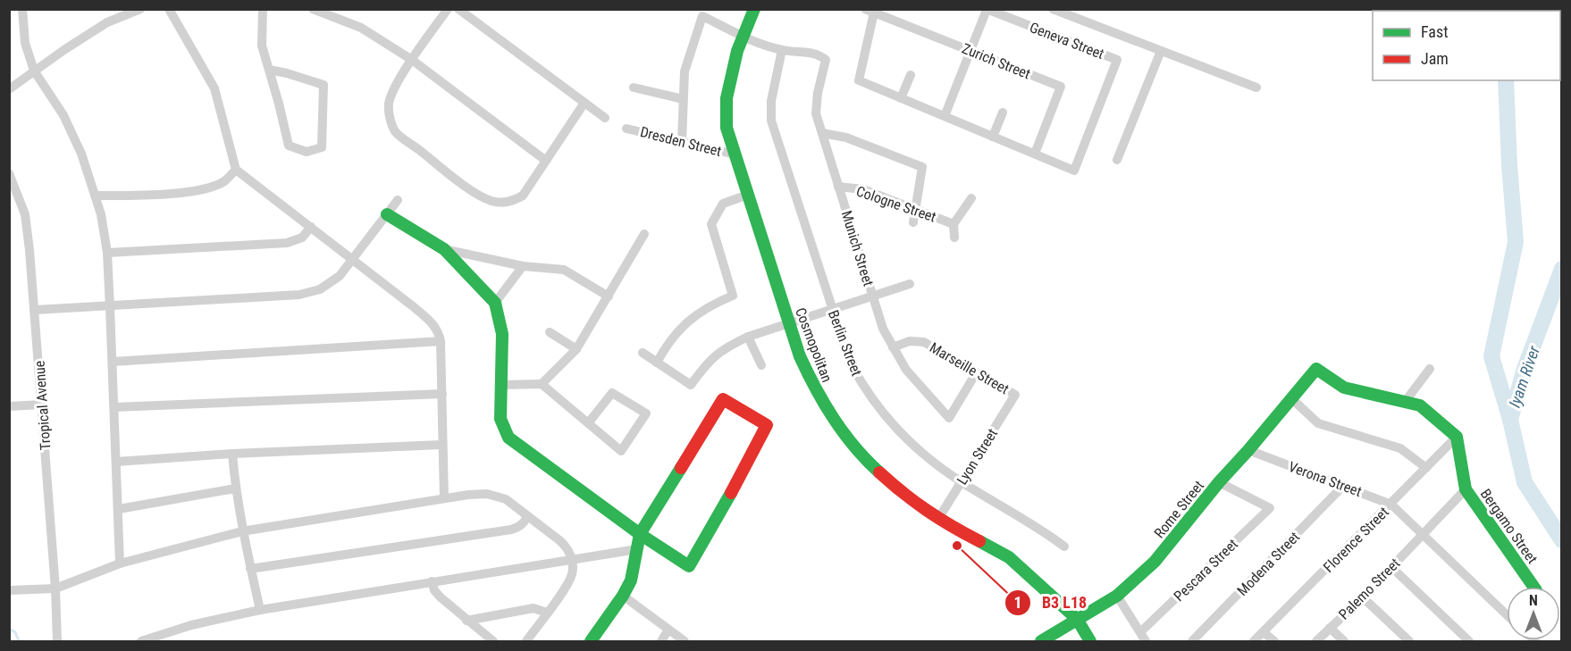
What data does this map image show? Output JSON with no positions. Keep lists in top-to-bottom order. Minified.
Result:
{"streets":{"street":["Geneva Street","Zurich Street","Dresden Street","Cologne Street","Munich Street","Berlin Street","Cosmopolitan","Marseille Street","Tropical Avenue","Lyon Street","Verona Street","Rome Street","Bergamo Street","Florence Street","Modena Street","Pescara Street","Palemo Street"]},"crossings":[["Geneva Street","Zurich Street"],["Dresden Street","Cosmopolitan"],["Cologne Street","Munich Street"],["Munich Street","Berlin Street"],["Munich Street","Marseille Street"],["Berlin Street","Lyon Street"],["Cosmopolitan","Lyon Street"],["Cosmopolitan","Rome Street"],["Marseille Street","Lyon Street"],["Verona Street","Rome Street"],["Verona Street","Florence Street"],["Verona Street","Modena Street"],["Verona Street","Palemo Street"],["Rome Street","Pescara Street"],["Bergamo Street","Florence Street"],["Bergamo Street","Palemo Street"]],"water":["Iyam River"],"places":["B3 L18"],"legend":["Fast","Jam"],"north":"top"}
